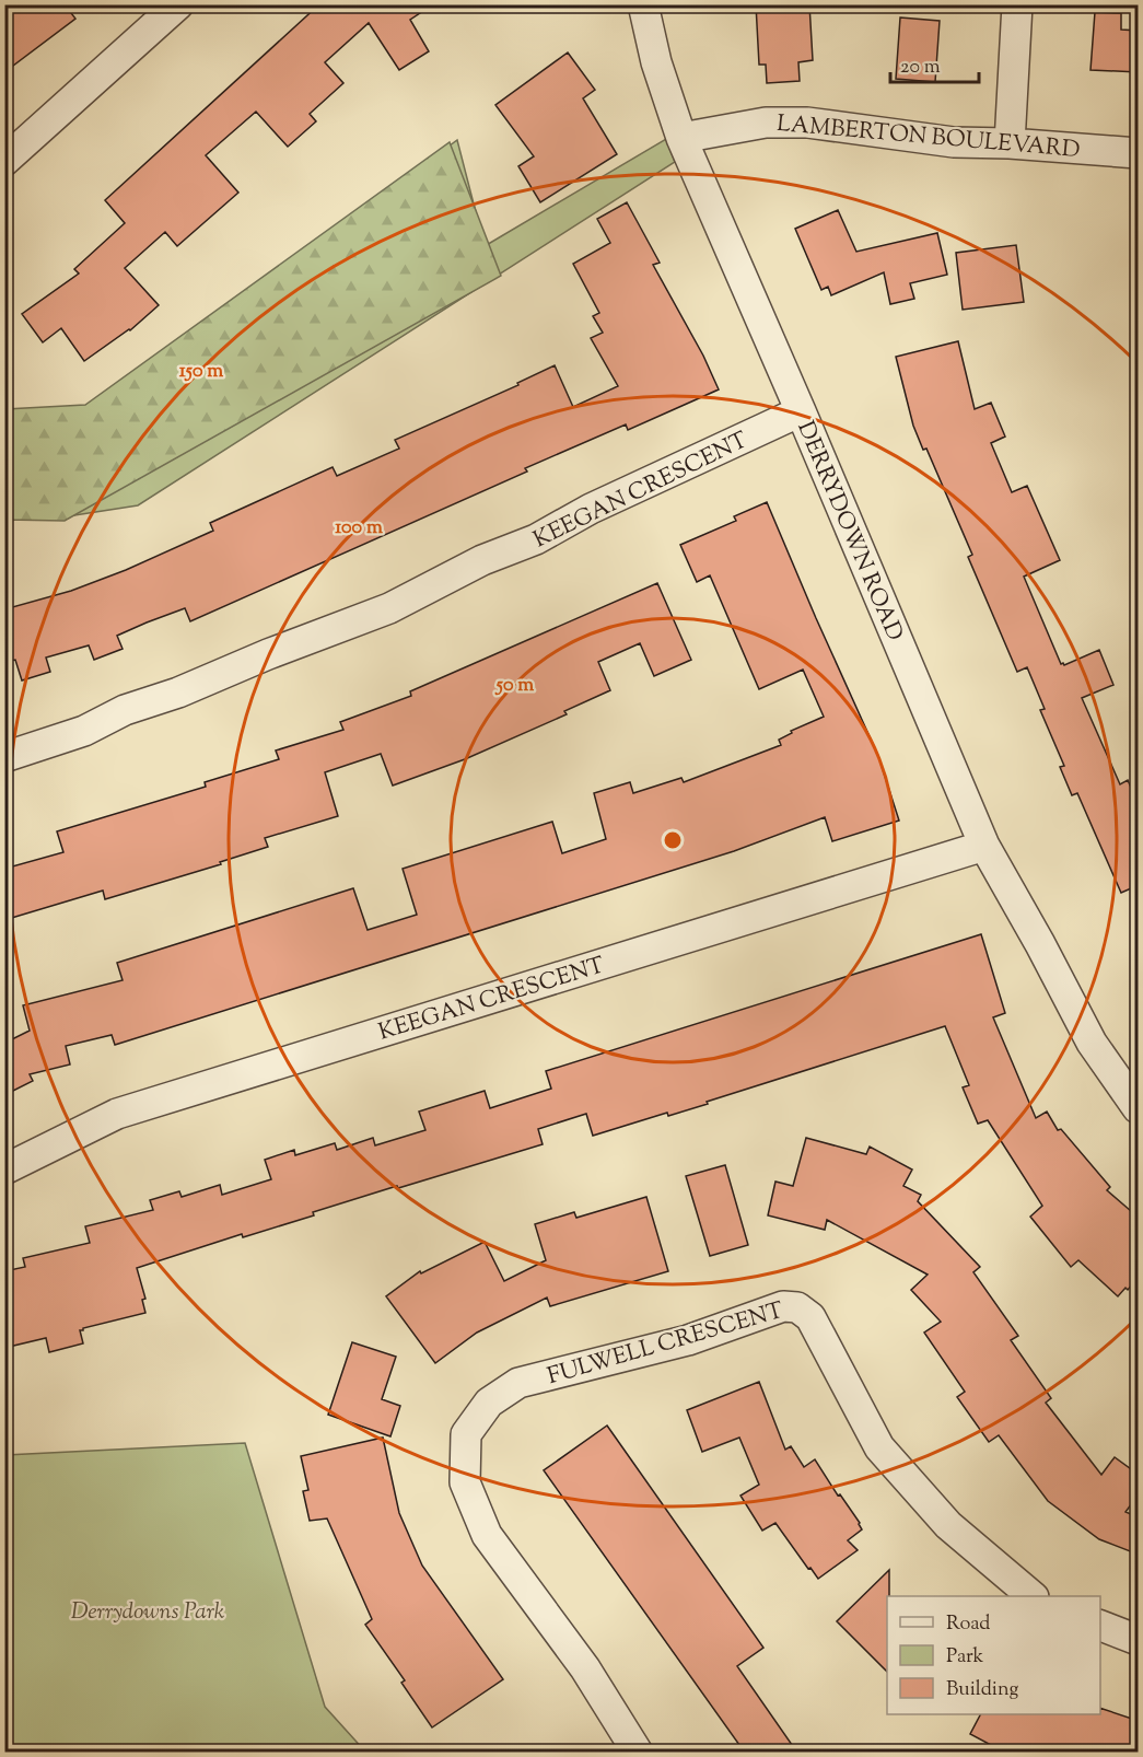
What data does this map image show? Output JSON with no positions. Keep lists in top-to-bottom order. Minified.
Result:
{"streets":{"street":["LAMBERTON BOULEVARD","KEEGAN CRESCENT","DERRYDOWN ROAD","FULWELL CRESCENT"]},"crossings":[["LAMBERTON BOULEVARD","DERRYDOWN ROAD"],["KEEGAN CRESCENT","DERRYDOWN ROAD"]],"parks":["Derrydowns Park"],"legend":["Road","Park","Building"],"scale_bar":"20 m","rings":["150 m","100 m","50 m"]}
